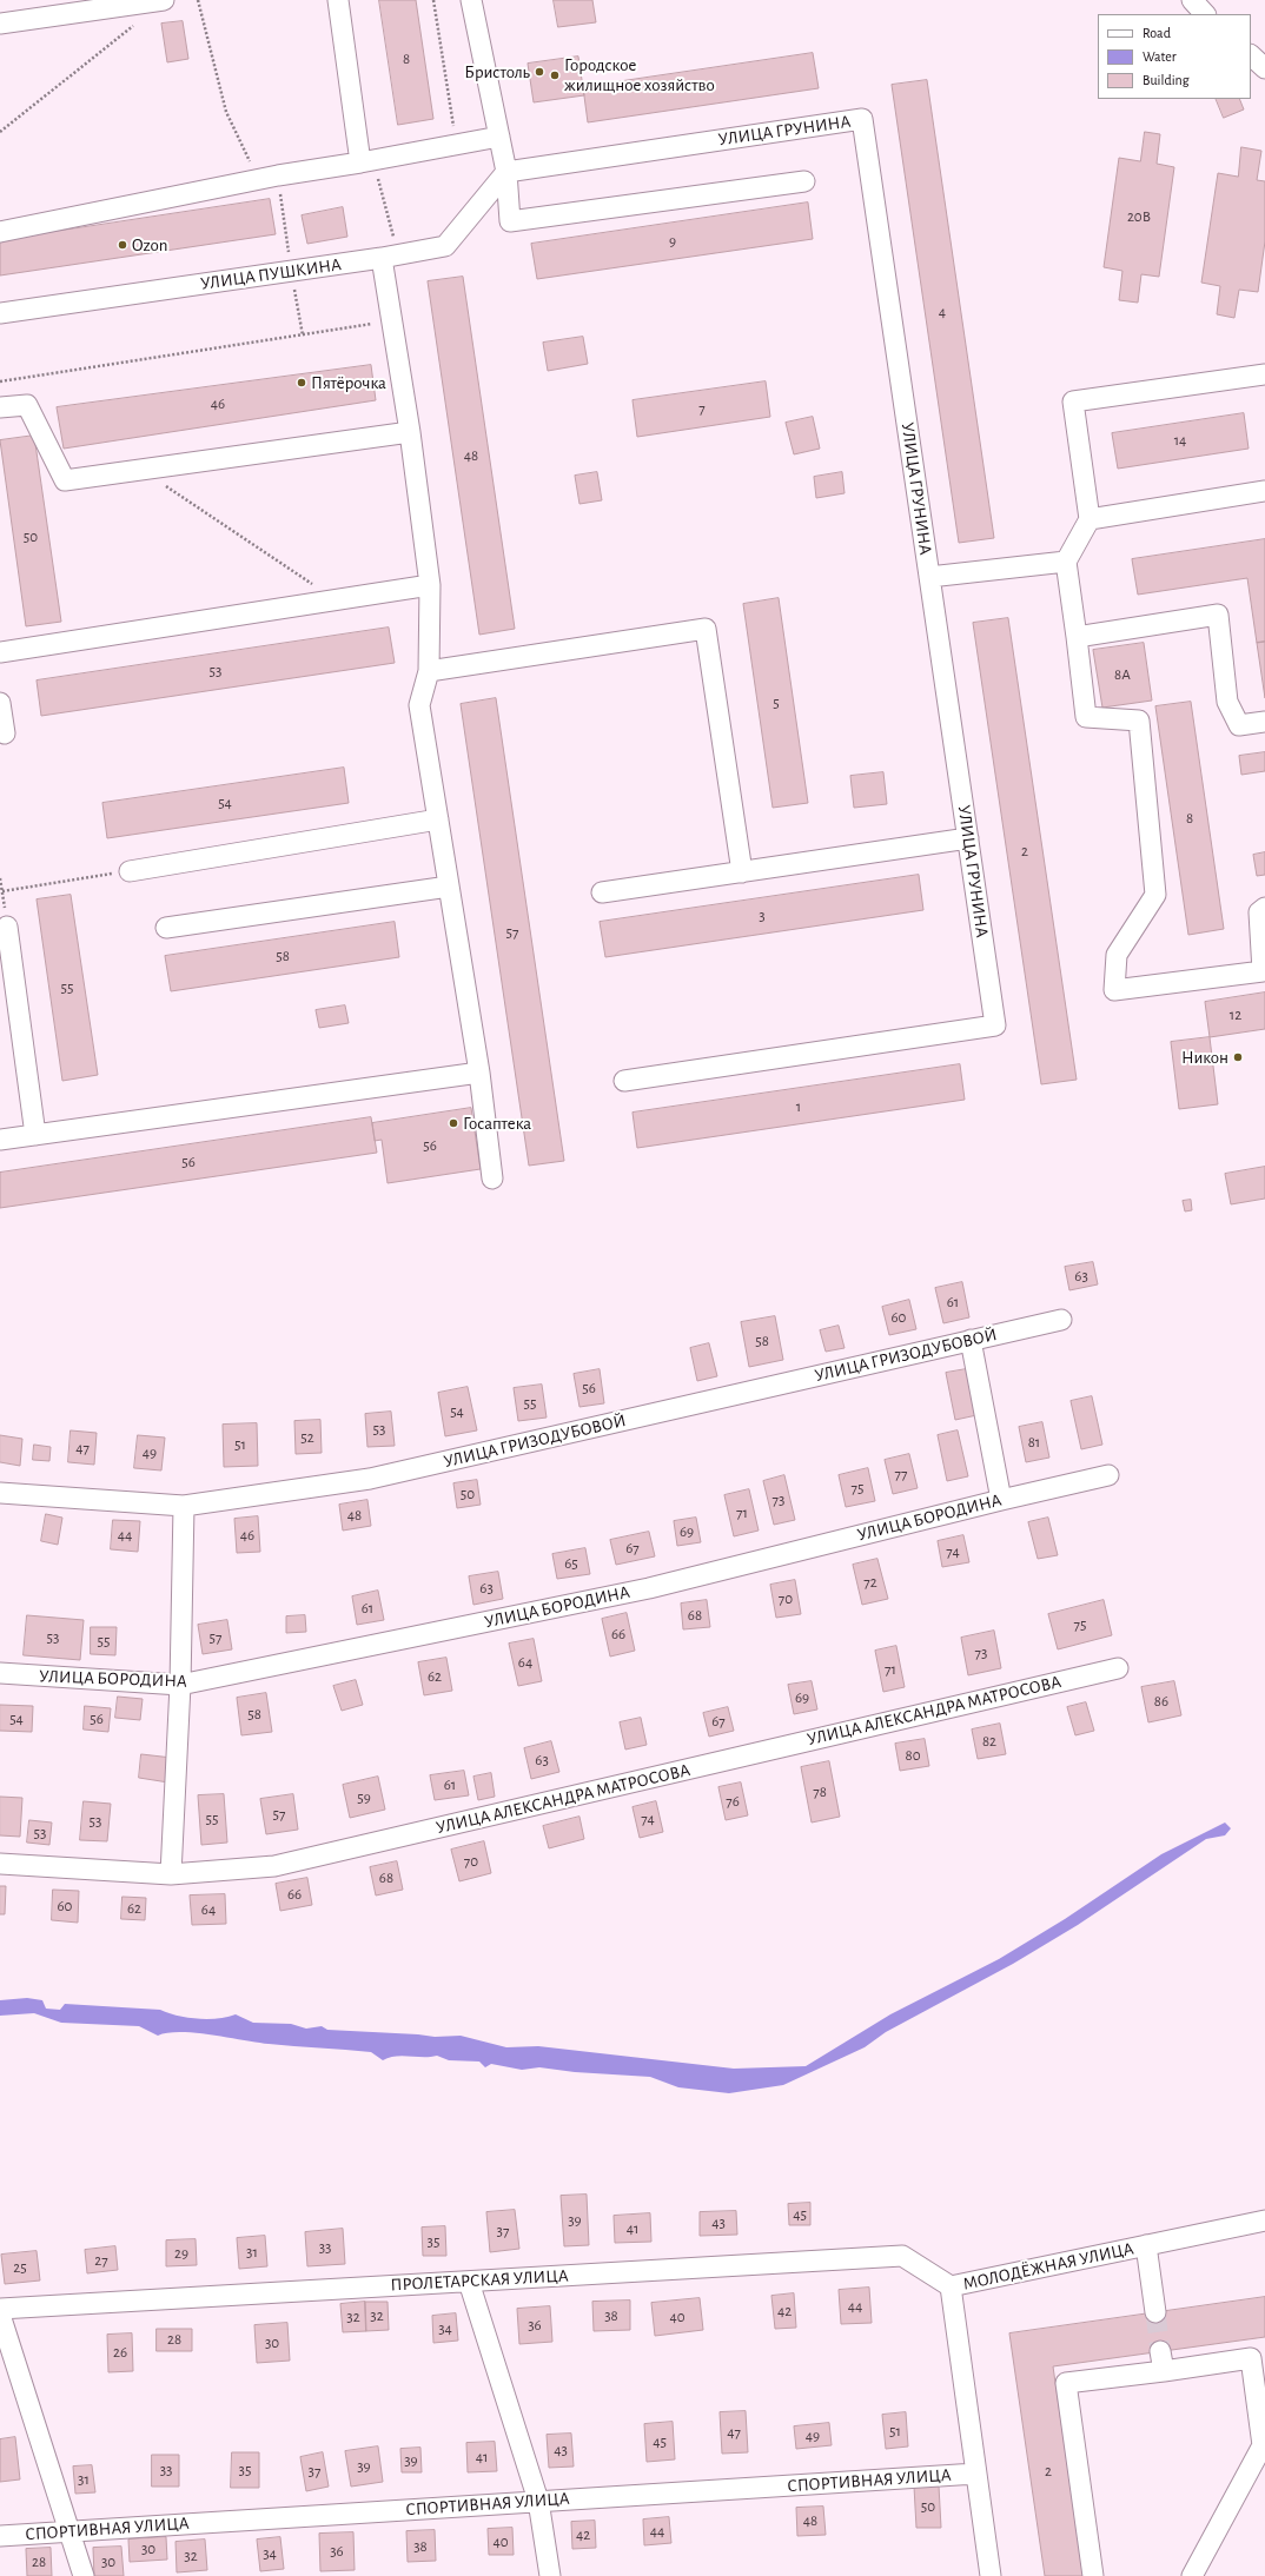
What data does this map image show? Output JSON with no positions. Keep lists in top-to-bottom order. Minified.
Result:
{"streets":{"street":["УЛИЦА ГРУНИНА","УЛИЦА ПУШКИНА","УЛИЦА ГРИЗОДУБОВОЙ","УЛИЦА БОРОДИНА","УЛИЦА АЛЕКСАНДРА МАТРОСОВА","МОЛОДЁЖНАЯ УЛИЦА","ПРОЛЕТАРСКАЯ УЛИЦА","СПОРТИВНАЯ УЛИЦА"]},"crossings":[["УЛИЦА ГРУНИНА","УЛИЦА ПУШКИНА"],["МОЛОДЁЖНАЯ УЛИЦА","ПРОЛЕТАРСКАЯ УЛИЦА"],["МОЛОДЁЖНАЯ УЛИЦА","СПОРТИВНАЯ УЛИЦА"]],"places":["Бристоль","Городское жилищное хозяйство","Ozon","Пятёрочка","Никон","Госаптека"],"house_numbers":["8","20В","9","4","46","7","14","48","50","53","8А","5","54","8","2","3","57","58","55","12","1","56","56","63","61","60","58","56","55","54","53","52","81","51","47","49","77","75","50","73","71","48","69","44","46","67","74","65","72","63","70","61","68","75","66","53","57","55","73","64","71","62","69","86","58","54","56","67","82","80","63","61","78","59","76","57","55","74","53","53","70","68","66","60","62","64","45","39","43","41","37","35","33","31","29","27","25","44","42","32","38","32","40","36","34","28","30","26","51","47","49","45","43","41","39","39","33","35","37","2","31","50","48","44","42","40","38","30","36","34","32","28","30"],"legend":["Road","Water","Building"]}
